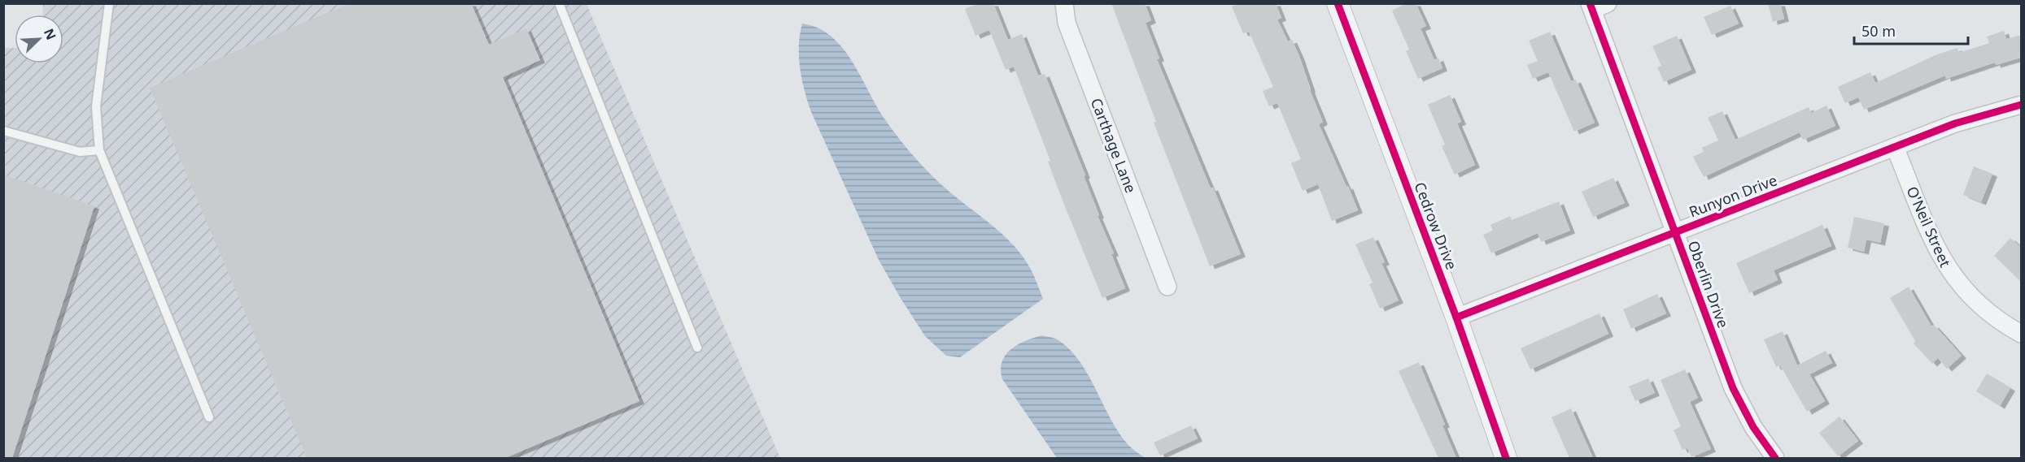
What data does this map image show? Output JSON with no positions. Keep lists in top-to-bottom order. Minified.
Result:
{"streets":{"street":["Carthage Lane","Runyon Drive","Cedrow Drive","O'Neil Street","Oberlin Drive"]},"crossings":[["Runyon Drive","Cedrow Drive"],["Runyon Drive","O'Neil Street"],["Runyon Drive","Oberlin Drive"]],"scale_bar":"50 m","north":"top right"}
